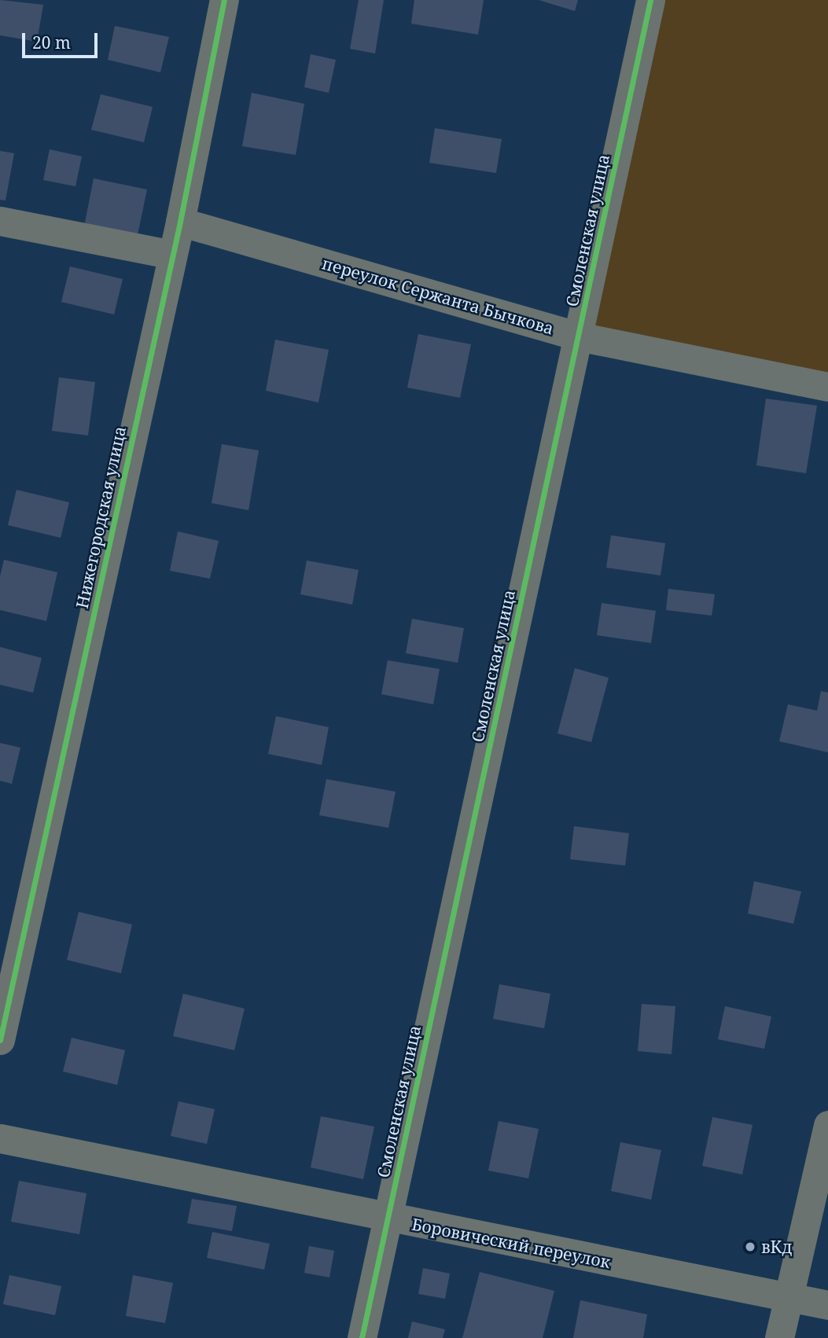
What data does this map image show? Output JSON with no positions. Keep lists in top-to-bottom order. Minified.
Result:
{"streets":{"street":["Смоленская улица","переулок Сержанта Бычкова","Нижегородская улица","Боровический переулок"]},"crossings":[["Смоленская улица","переулок Сержанта Бычкова"],["Смоленская улица","Боровический переулок"],["переулок Сержанта Бычкова","Нижегородская улица"]],"places":["вКд"],"scale_bar":"20 m"}
